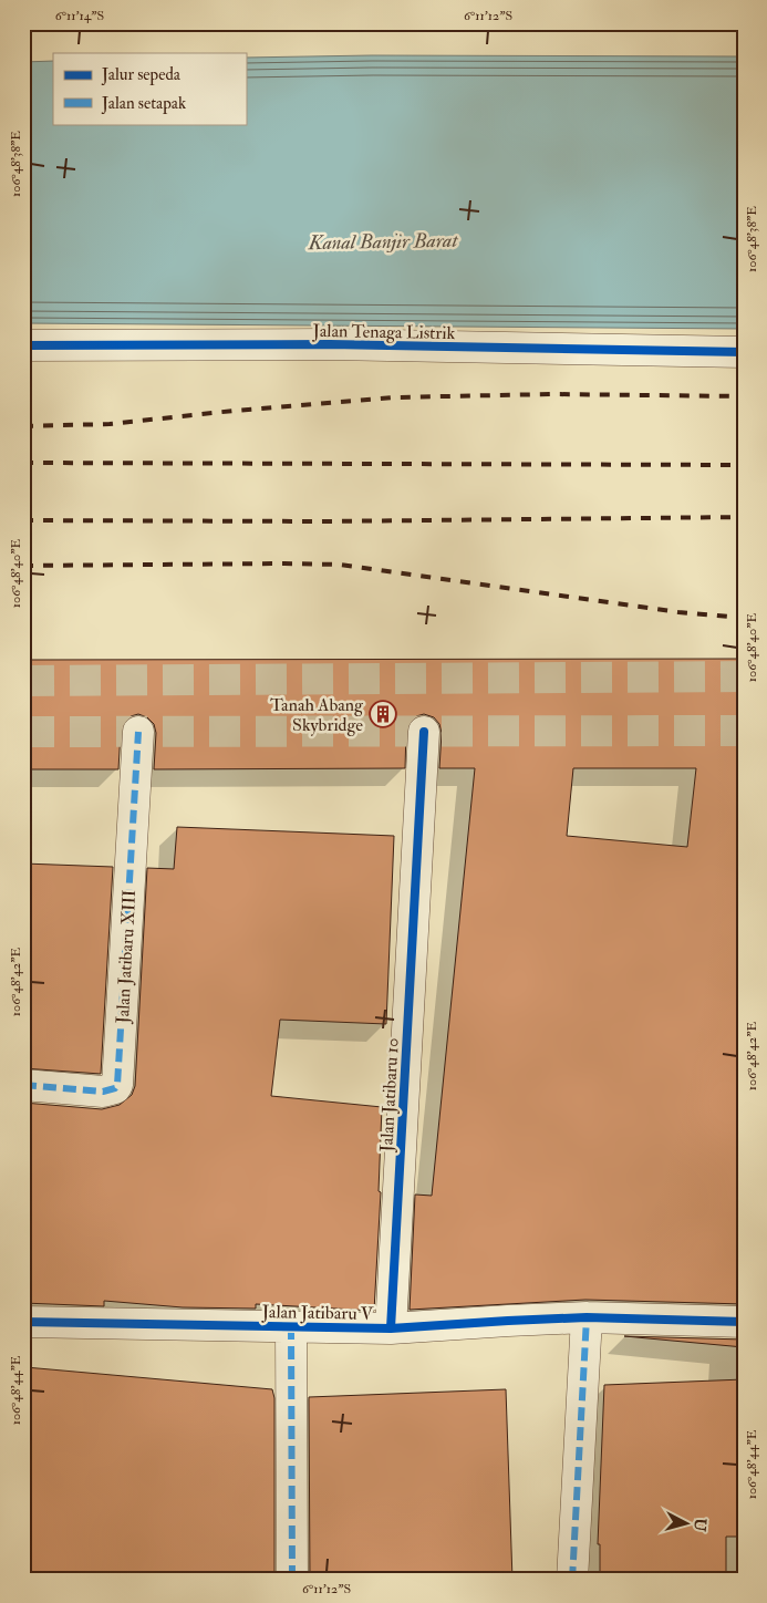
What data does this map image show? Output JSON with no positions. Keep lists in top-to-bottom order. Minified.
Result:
{"streets":{"street":["Jalan Tenaga Listrik","Jalan Jatibaru XIII","Jalan Jatibaru 10","Jalan Jatibaru V"]},"crossings":[["Jalan Jatibaru 10","Jalan Jatibaru V"]],"water":["Kanal Banjir Barat"],"places":{"building":["Tanah Abang Skybridge"]},"legend":["Jalur sepeda","Jalan setapak"],"north":"right","coordinates":["6°11'14\"S","6°11'12\"S","106°48'38\"E","106°48'40\"E","106°48'42\"E","106°48'44\"E"]}
